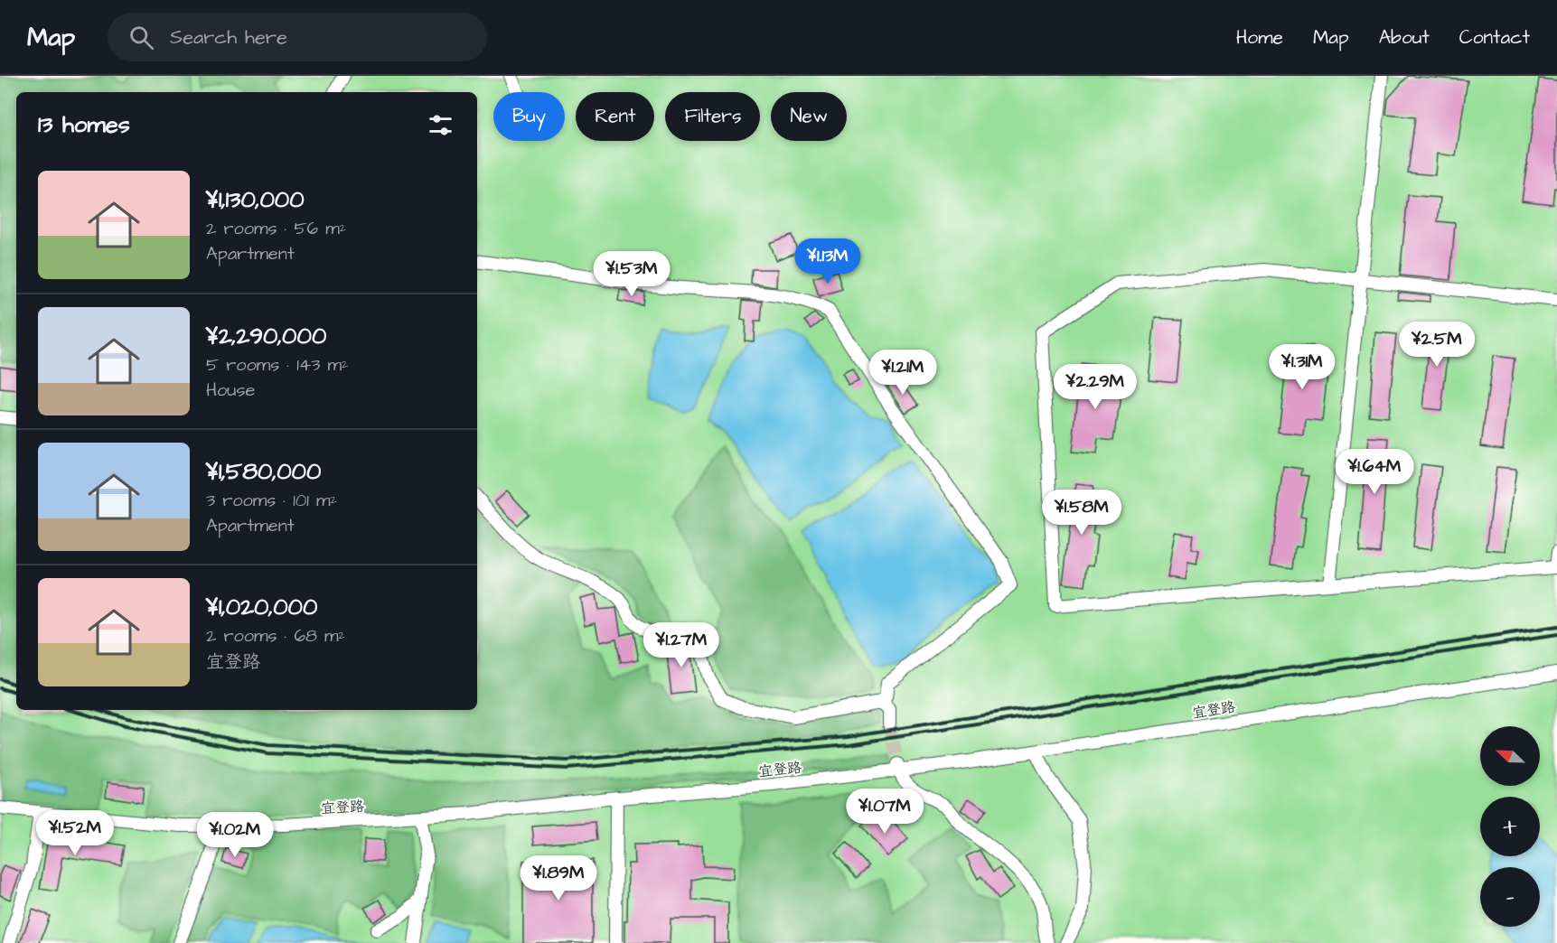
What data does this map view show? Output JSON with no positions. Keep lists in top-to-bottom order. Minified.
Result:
{"streets":{"street":["宜登路"]},"north":"top left","page":{"header":"Map","search":"Search here","nav":["Home","Map","About","Contact"],"chip":["Buy","Rent","Filters","New"],"heading":"13 homes","list":[{"name":"¥1,130,000","note":"2 rooms · 56 m² · Apartment"},{"name":"¥2,290,000","note":"5 rooms · 143 m² · House"},{"name":"¥1,580,000","note":"3 rooms · 101 m² · Apartment"},{"name":"¥1,020,000","note":"2 rooms · 68 m² · 宜登路"}],"price":["¥1.13M","¥1.53M","¥2.5M","¥1.31M","¥1.21M","¥2.29M","¥1.64M","¥1.58M","¥1.27M","¥1.07M","¥1.52M","¥1.02M","¥1.89M"],"map_buttons":["+","−"]}}
